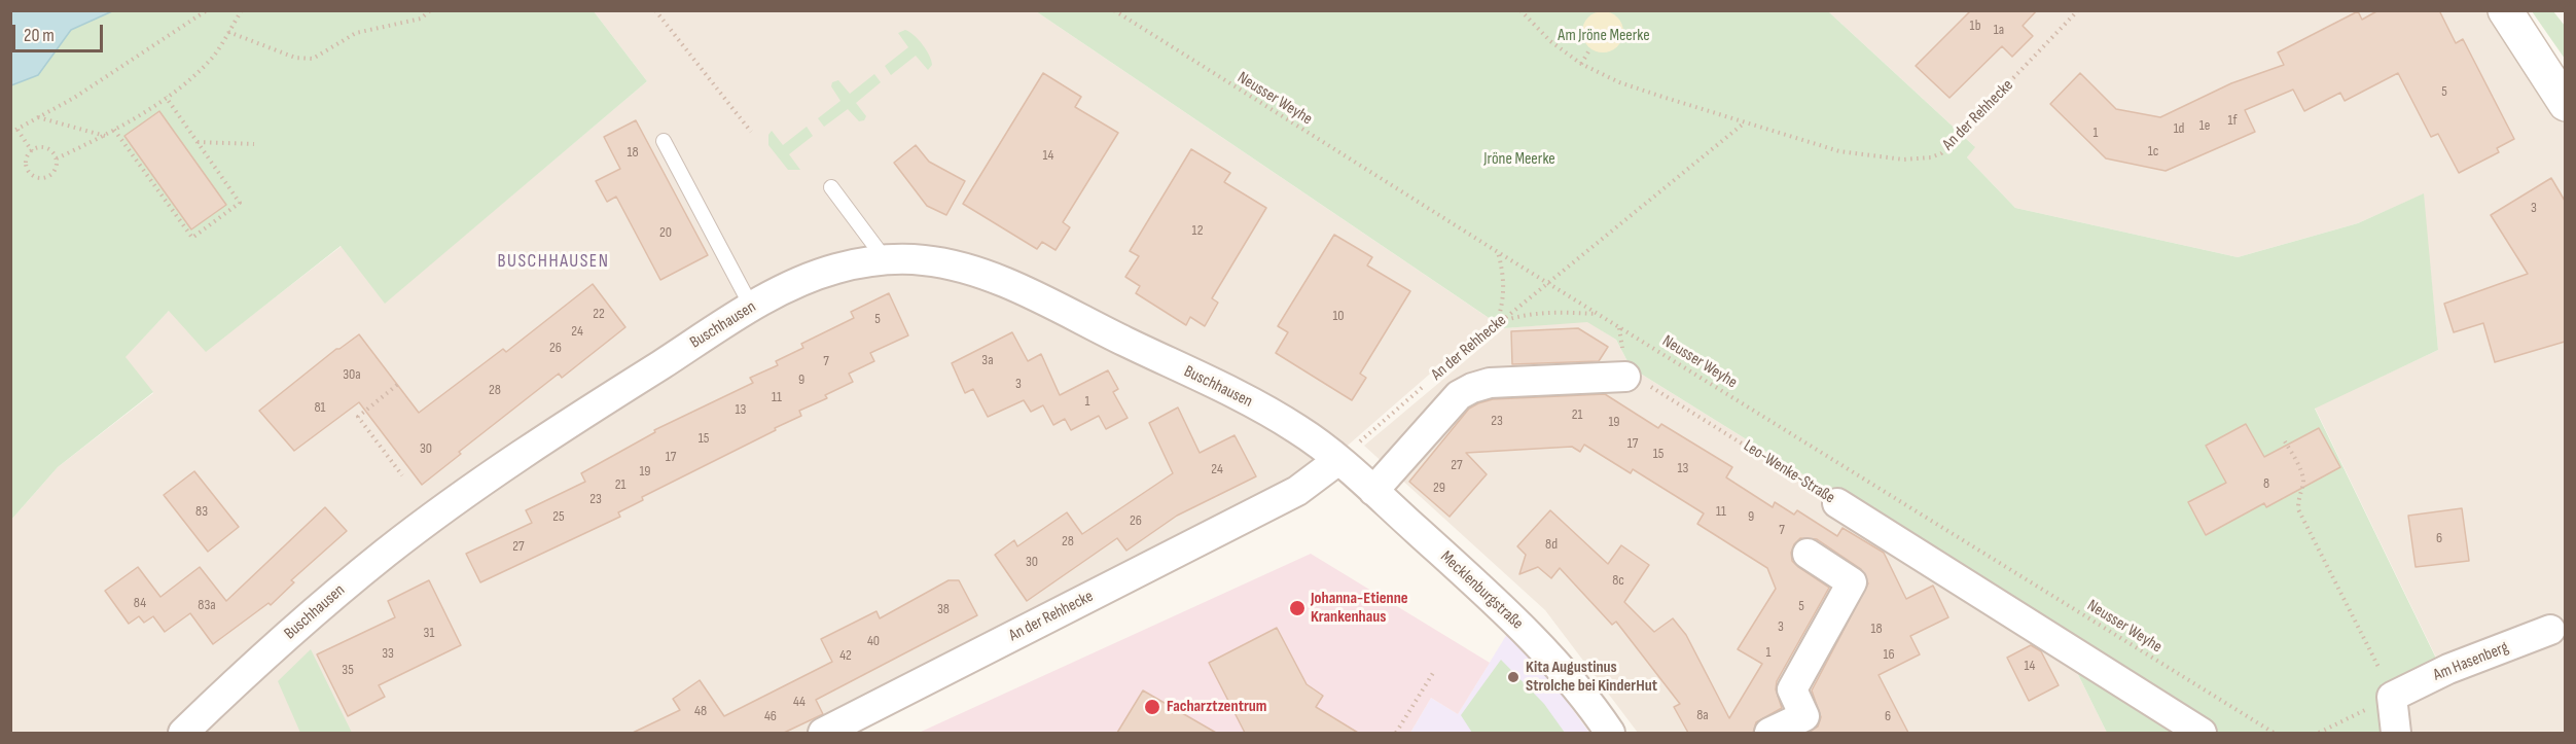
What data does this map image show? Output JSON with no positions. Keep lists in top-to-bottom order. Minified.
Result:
{"streets":{"street":["An der Rehhecke","Buschhausen","Leo-Wenke-Straße","Mecklenburgstraße","Am Hasenberg"],"path":["Neusser Weyhe"]},"crossings":[["Neusser Weyhe","An der Rehhecke"],["An der Rehhecke","Buschhausen"],["An der Rehhecke","Mecklenburgstraße"],["Buschhausen","Mecklenburgstraße"]],"districts":["BUSCHHAUSEN"],"parks":["Am Jröne Meerke","Jröne Meerke"],"places":["Johanna-Etienne Krankenhaus","Kita Augustinus Strolche bei KinderHut","Facharztzentrum"],"house_numbers":["1b","1a","5","1f","1e","1d","1","1c","18","14","3","12","20","22","10","5","24","26","3a","7","30a","9","3","28","11","1","81","13","21","23","19","15","17","30","15","17","27","13","24","19","8","21","29","23","83","11","25","9","26","7","6","28","8d","27","30","8c","84","83a","5","38","3","18","31","40","1","33","16","42","14","35","44","48","8a","46","6"],"scale_bar":"20 m"}
